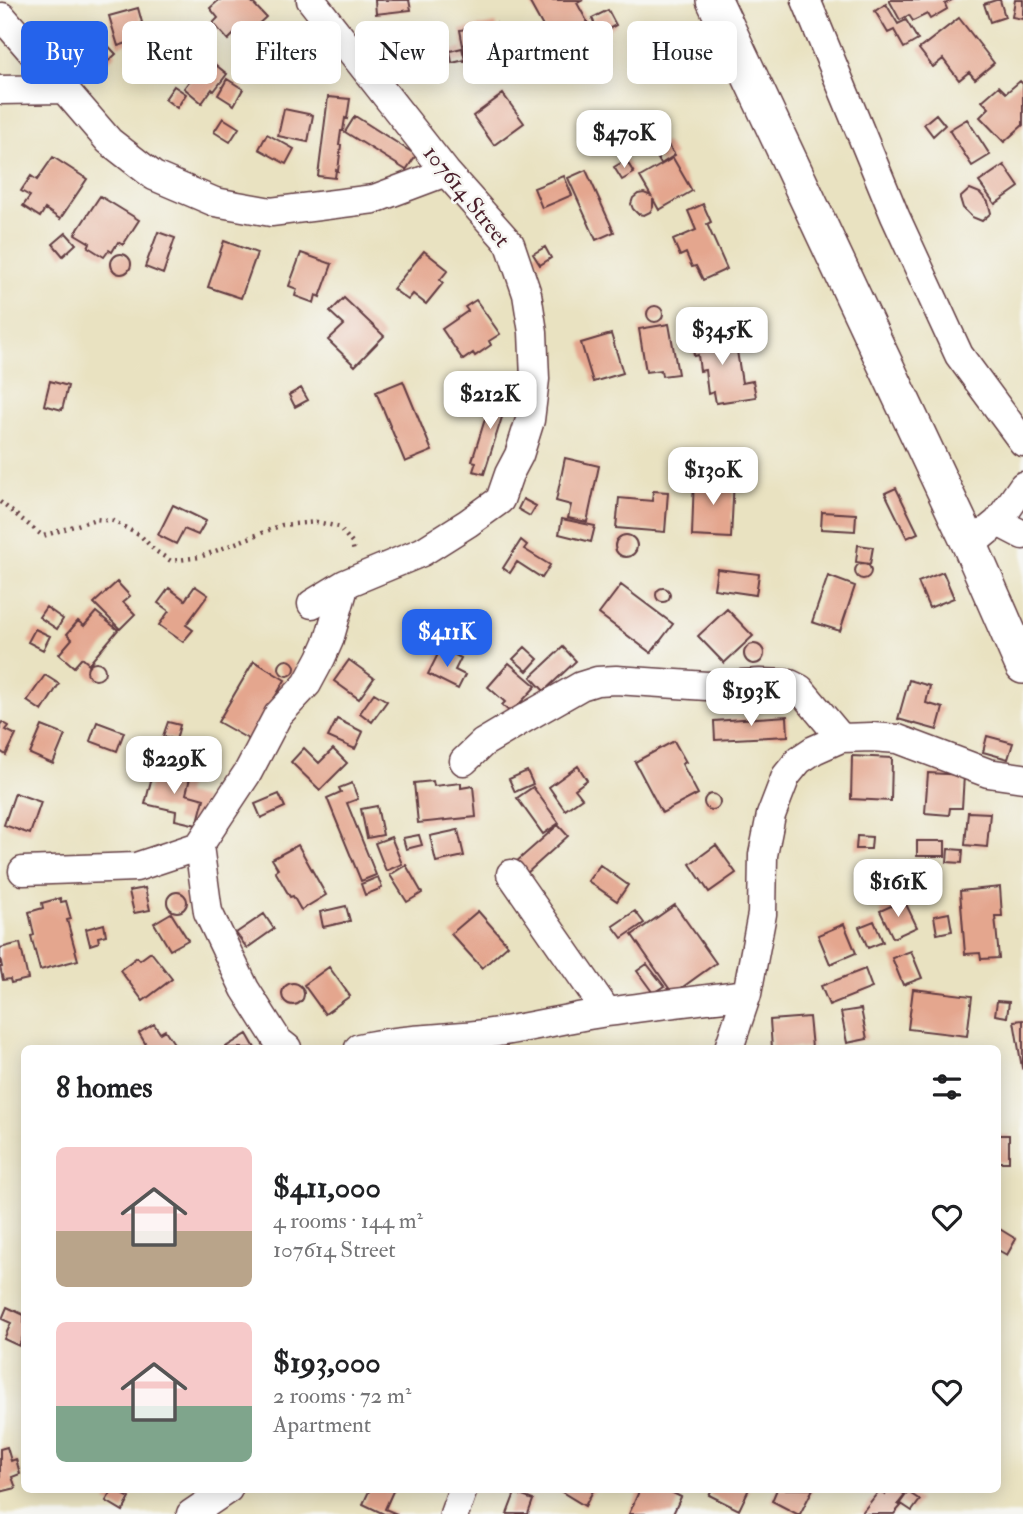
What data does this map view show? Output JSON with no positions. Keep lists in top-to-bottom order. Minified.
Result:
{"streets":{"street":["107614 Street"]},"page":{"chip":["Buy","Rent","Filters","New","Apartment","House"],"price":["$470K","$345K","$212K","$130K","$411K","$193K","$229K","$161K"],"heading":"8 homes","list":[{"name":"$411,000","note":"4 rooms · 144 m² · 107614 Street"},{"name":"$193,000","note":"2 rooms · 72 m² · Apartment"}]}}
